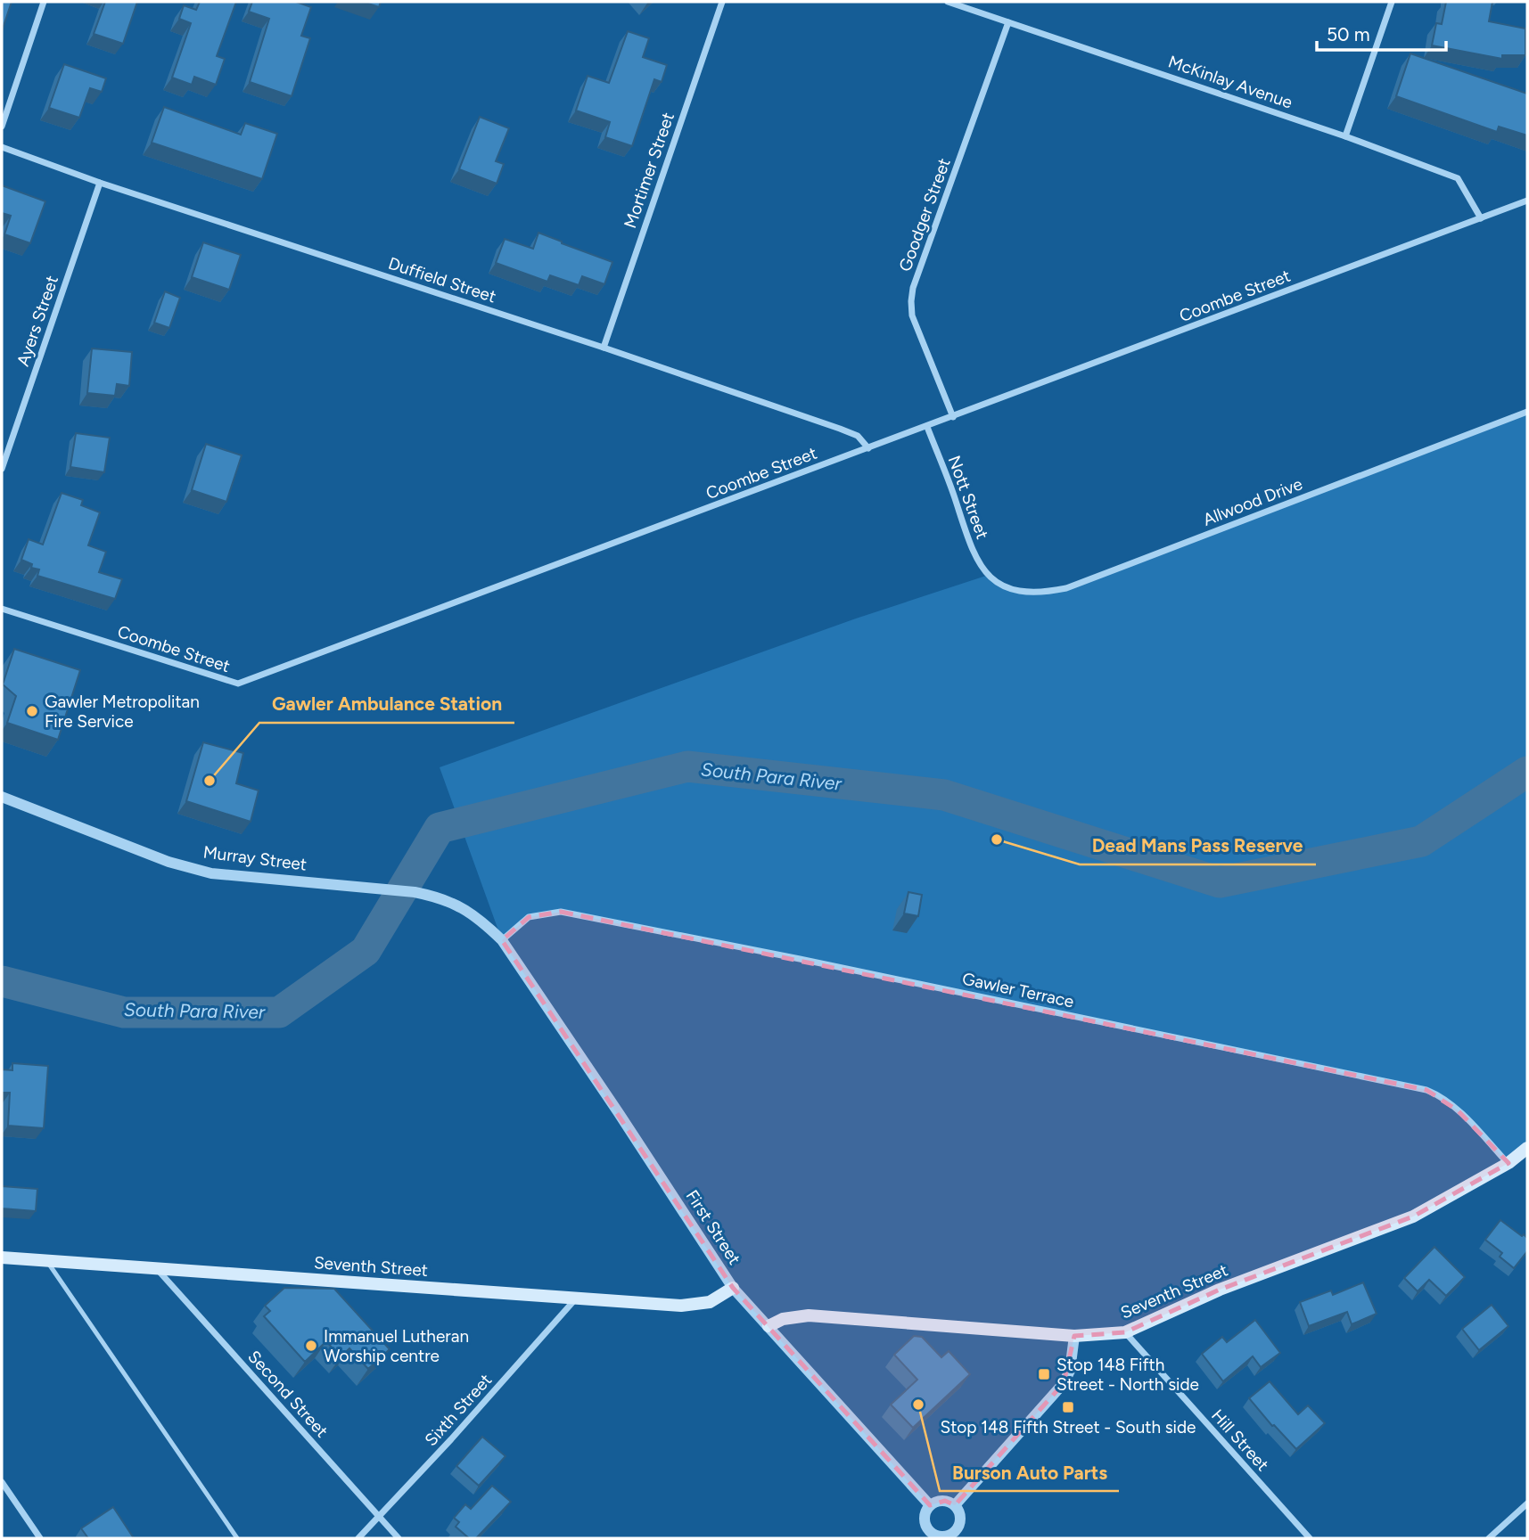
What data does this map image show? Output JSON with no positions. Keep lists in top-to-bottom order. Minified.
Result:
{"streets":{"main road":["Seventh Street"],"street":["McKinlay Avenue","Mortimer Street","Goodger Street","Duffield Street","Coombe Street","Ayers Street","Nott Street","Allwood Drive","Murray Street","Gawler Terrace","First Street","Second Street","Sixth Street","Hill Street"]},"crossings":[["McKinlay Avenue","Goodger Street"],["McKinlay Avenue","Coombe Street"],["Mortimer Street","Duffield Street"],["Goodger Street","Coombe Street"],["Duffield Street","Coombe Street"],["Duffield Street","Ayers Street"],["Coombe Street","Nott Street"],["Nott Street","Allwood Drive"],["Murray Street","Gawler Terrace"],["Murray Street","First Street"],["Gawler Terrace","First Street"],["Gawler Terrace","Seventh Street"],["First Street","Seventh Street"],["Seventh Street","Second Street"],["Seventh Street","Sixth Street"],["Seventh Street","Hill Street"],["Second Street","Sixth Street"]],"water":["South Para River"],"places":{"other":["Gawler Metropolitan Fire Service","Gawler Ambulance Station","Dead Mans Pass Reserve","Immanuel Lutheran Worship centre","Burson Auto Parts"],"transit":["Stop 148 Fifth Street - North side","Stop 148 Fifth Street - South side"]},"scale_bar":"50 m"}
